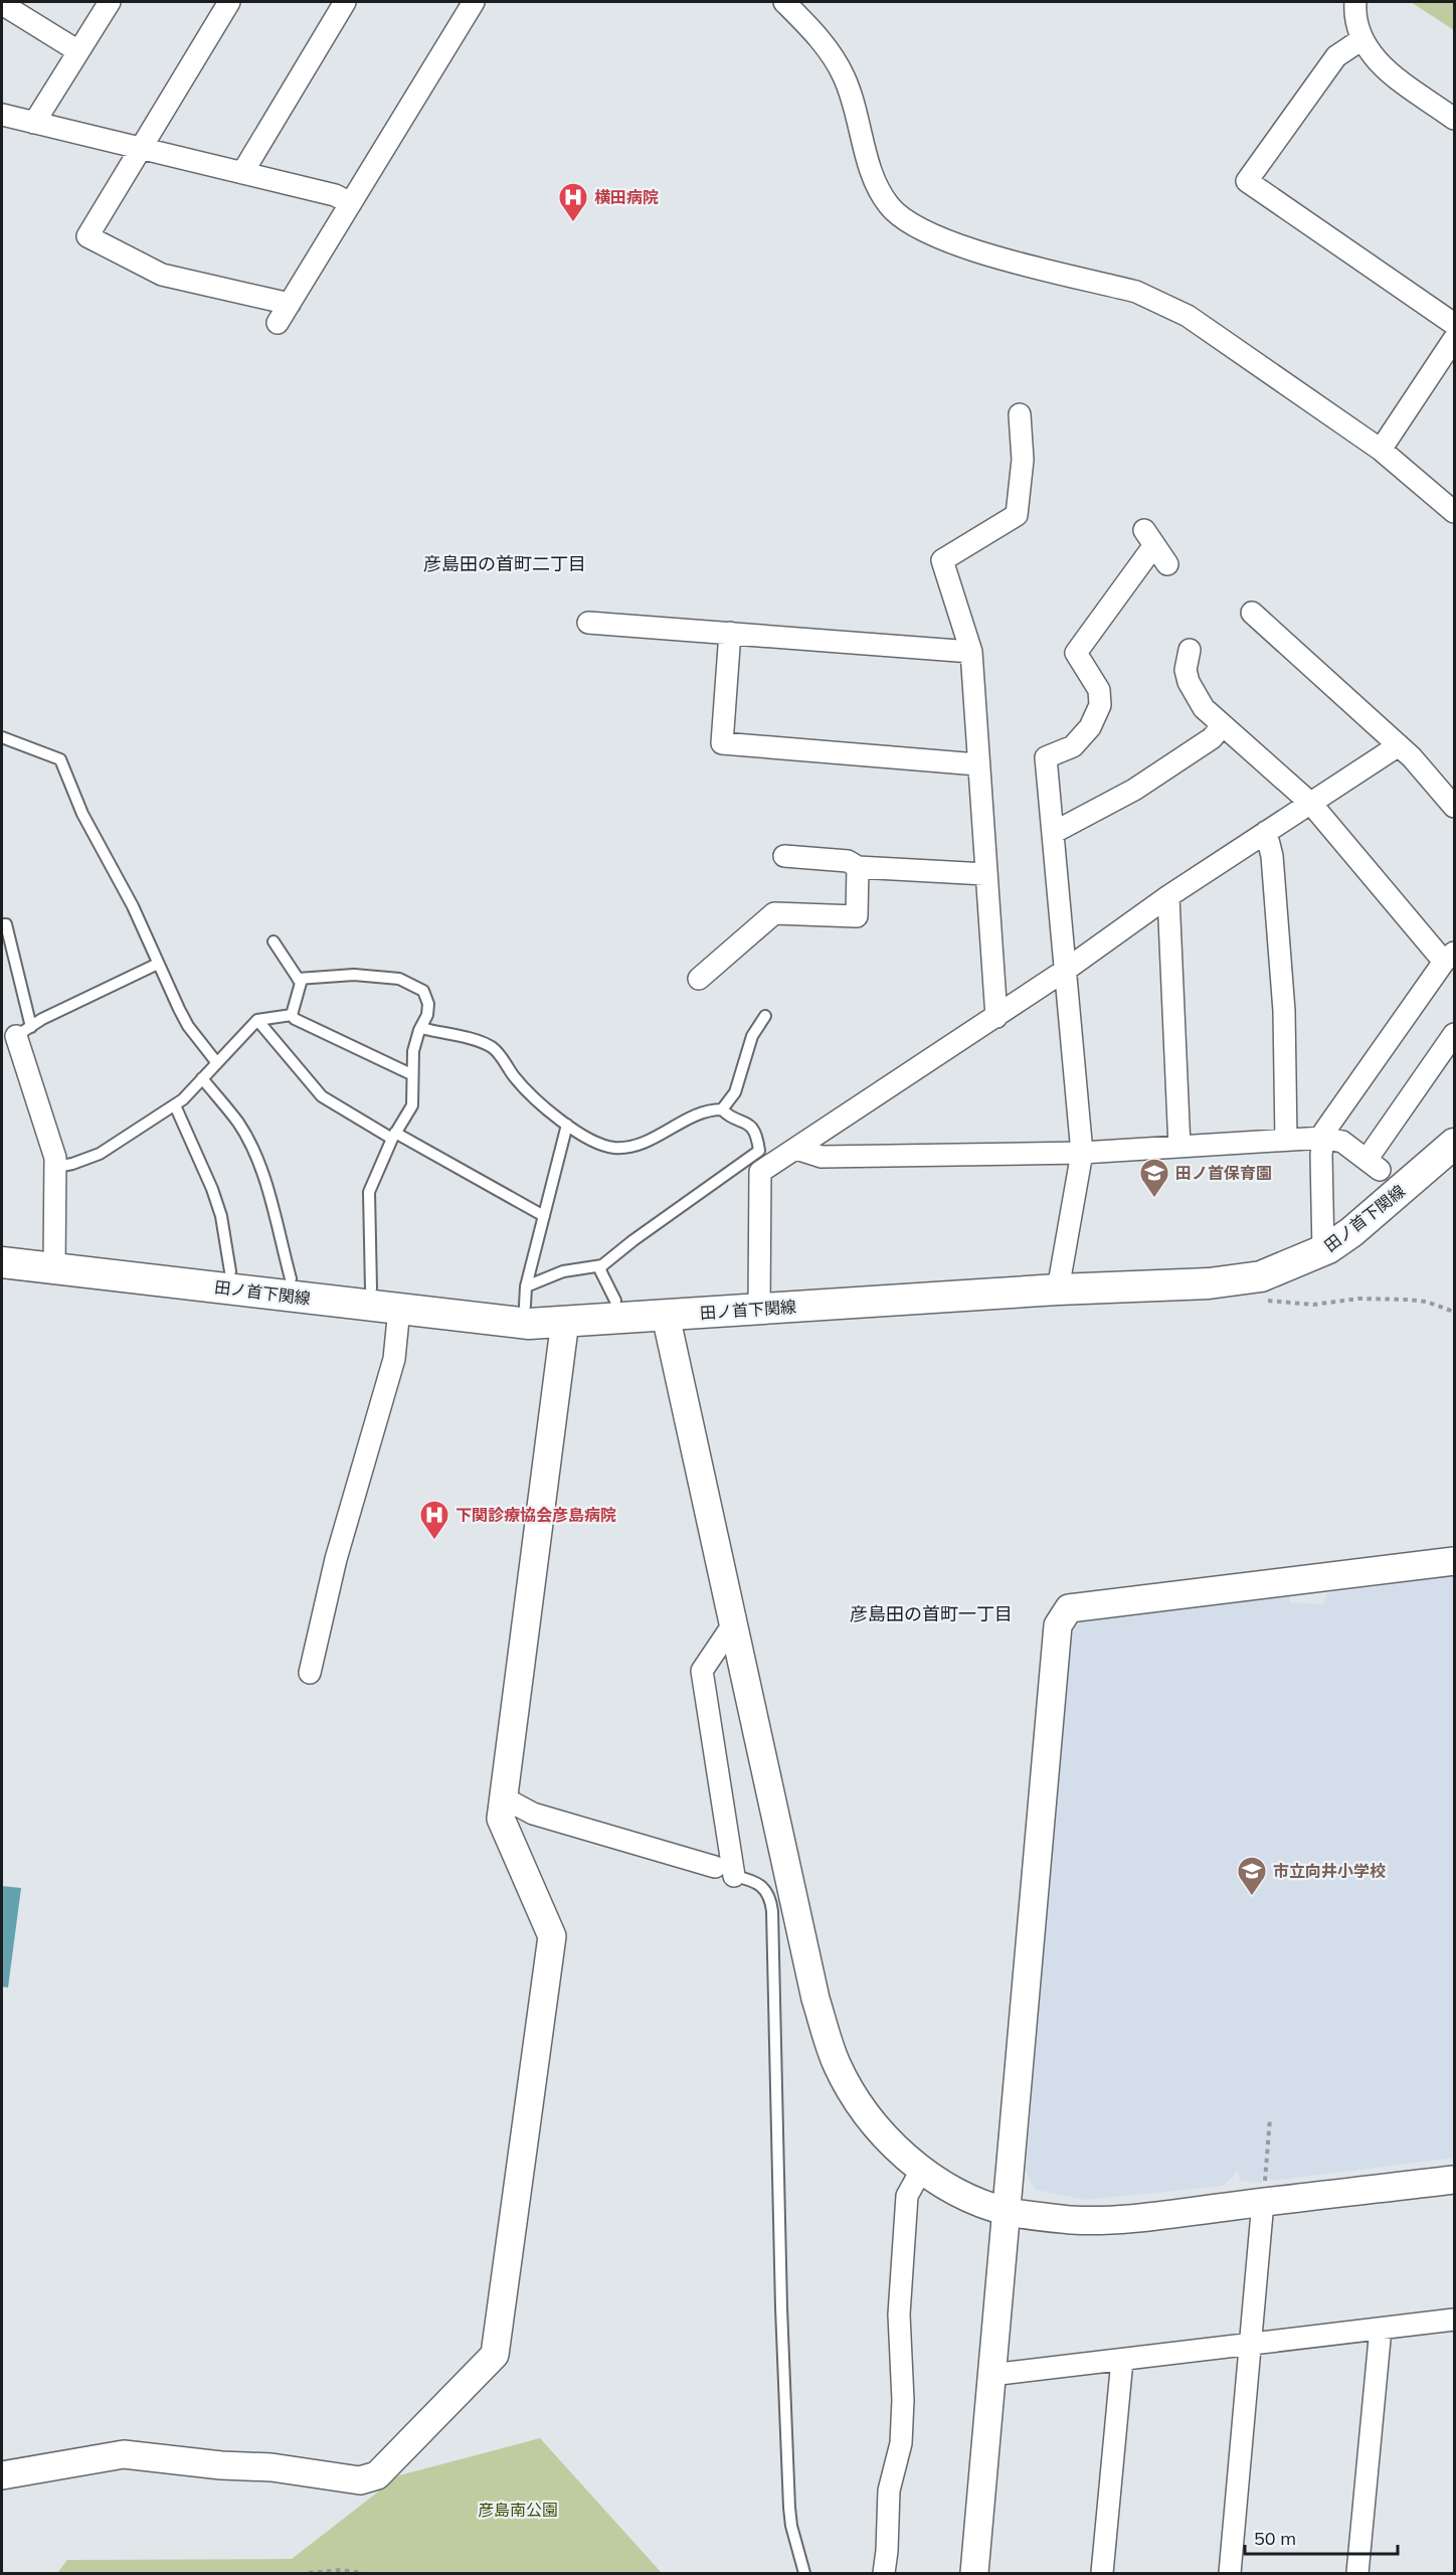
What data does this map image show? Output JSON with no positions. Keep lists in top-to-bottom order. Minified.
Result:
{"streets":{"main road":["田ノ首下関線"]},"districts":["彦島田の首町二丁目","彦島田の首町一丁目"],"parks":["彦島南公園"],"places":{"hospital":["横田病院","下関診療協会彦島病院"],"school or university":["田ノ首保育園","市立向井小学校"]},"scale_bar":"50 m"}
